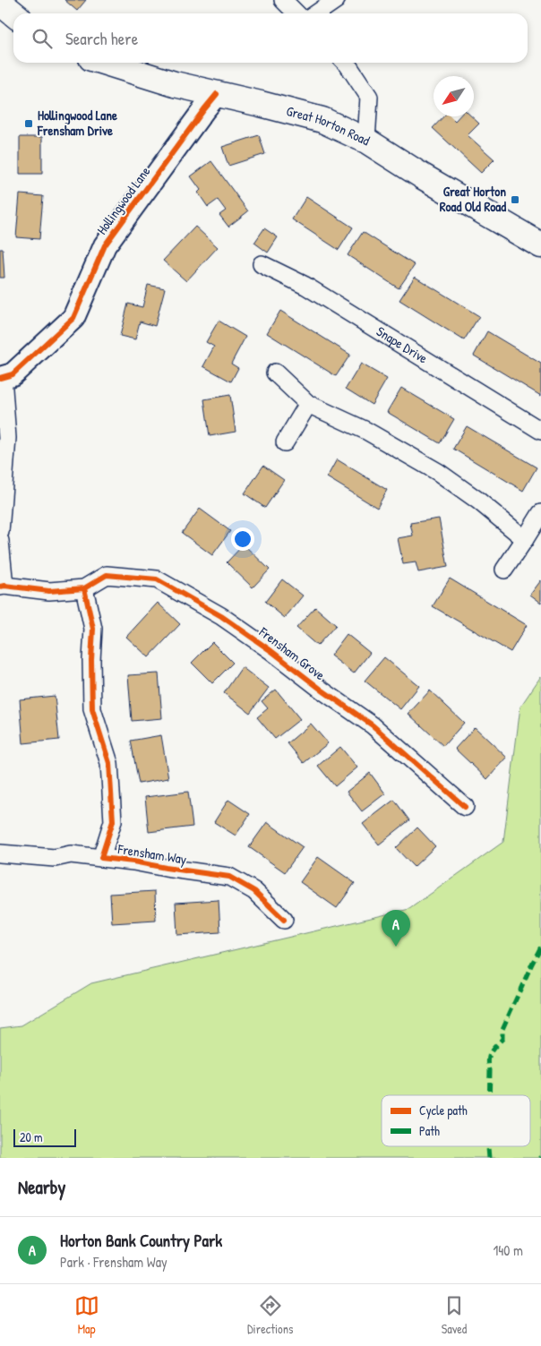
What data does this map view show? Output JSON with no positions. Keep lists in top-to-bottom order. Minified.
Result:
{"streets":{"main road":["Great Horton Road"],"street":["Hollingwood Lane","Snape Drive","Frensham Grove","Frensham Way"]},"crossings":[["Great Horton Road","Hollingwood Lane"],["Frensham Grove","Frensham Way"]],"places":{"transit":["Hollingwood Lane Frensham Drive","Great Horton Road Old Road"]},"legend":["Cycle path","Path"],"scale_bar":"20 m","north":"bottom left","page":{"search":"Search here","pins":"A","scale":"20 m","heading":"Nearby","list":[{"mark":"A","name":"Horton Bank Country Park","note":"Park · Frensham Way","value":"140 m"}],"nav":["Map","Directions","Saved"]}}
